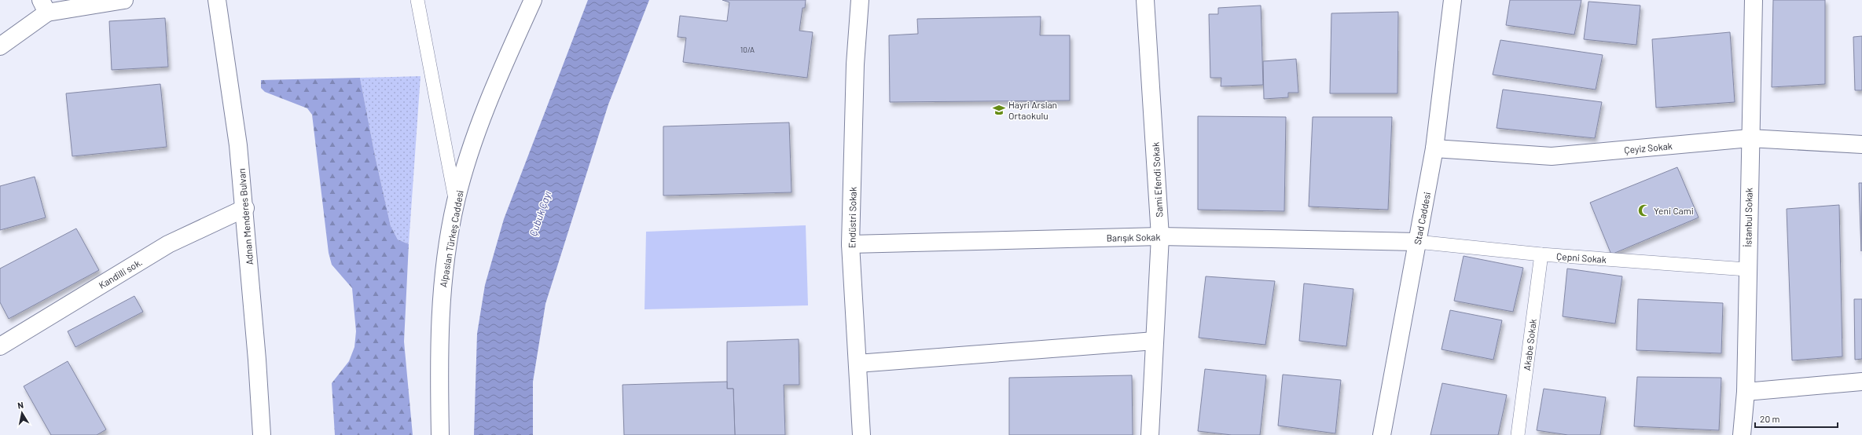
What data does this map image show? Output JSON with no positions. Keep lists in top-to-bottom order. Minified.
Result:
{"streets":{"street":["Çeyiz Sokak","Sami Efendi Sokak","Adnan Menderes Bulvarı","Endüstri Sokak","İstanbul Sokak","Stad Caddesi","Barışık Sokak","Alpaslan Türkeş Caddesi","Kandilli sok."],"lane":["Çepni Sokak","Akabe Sokak"]},"crossings":[["Çeyiz Sokak","İstanbul Sokak"],["Çeyiz Sokak","Stad Caddesi"],["Sami Efendi Sokak","Barışık Sokak"],["Adnan Menderes Bulvarı","Kandilli sok."],["Endüstri Sokak","Barışık Sokak"],["İstanbul Sokak","Çepni Sokak"],["Stad Caddesi","Barışık Sokak"],["Stad Caddesi","Çepni Sokak"],["Barışık Sokak","Çepni Sokak"],["Çepni Sokak","Akabe Sokak"]],"water":["Çubuk Çayı"],"places":{"school or university":["Hayri Arslan Ortaokulu"],"mosque":["Yeni Cami"]},"house_numbers":["10/A"],"scale_bar":"20 m","north":"top"}
